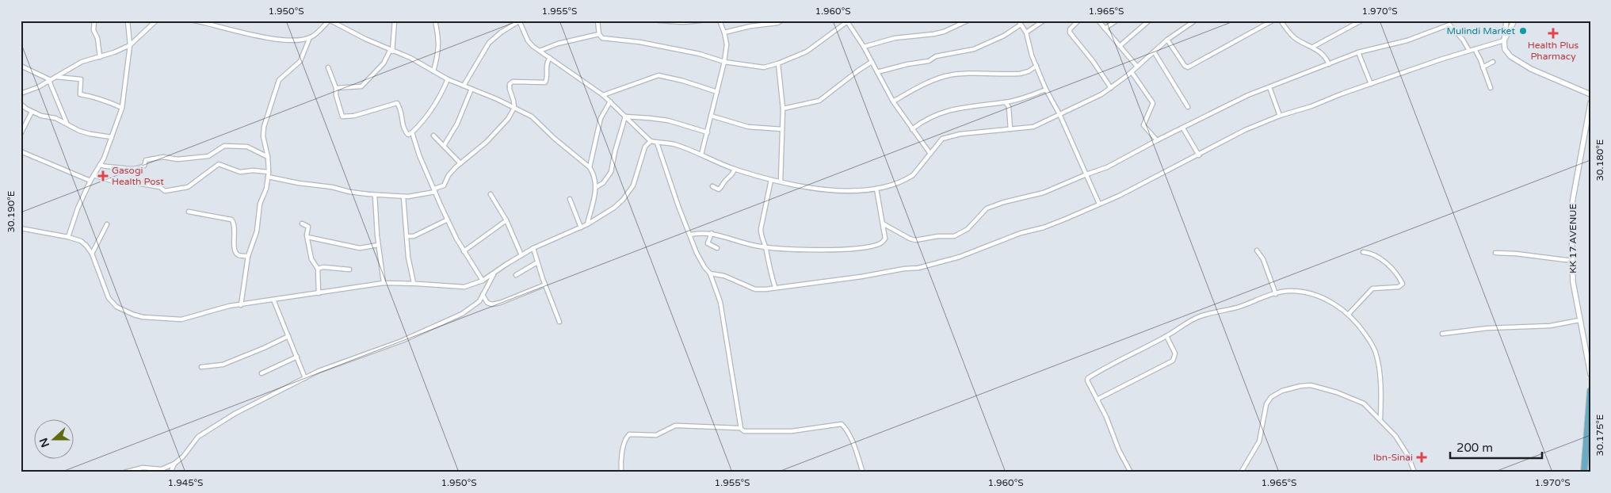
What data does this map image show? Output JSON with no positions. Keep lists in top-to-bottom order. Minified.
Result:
{"streets":{"street":["KK 17 AVENUE"]},"places":{"other":["Mulindi Market"],"health":["Health Plus Pharmacy","Gasogi Health Post","Ibn-Sinai"]},"scale_bar":"200 m","north":"left","coordinates":["1.950°S","1.955°S","1.960°S","1.965°S","1.970°S","30.180°E","30.190°E","30.175°E","1.945°S"]}
